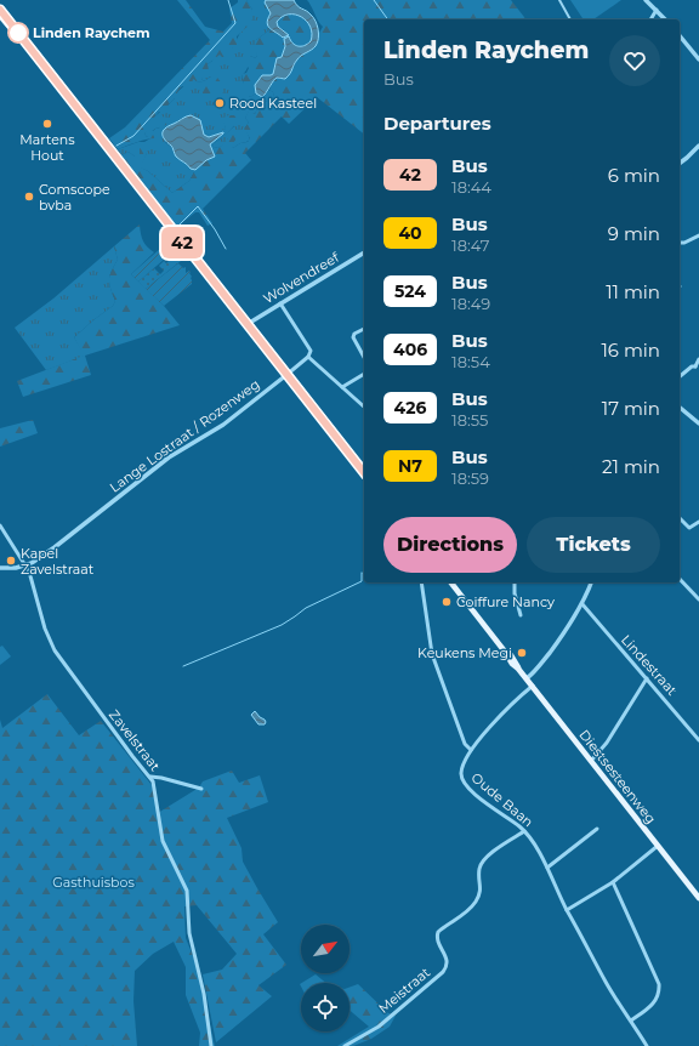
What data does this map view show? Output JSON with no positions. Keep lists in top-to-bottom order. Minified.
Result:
{"streets":{"main road":["Diestsesteenweg"],"street":["Wolvendreef","Lange Lostraat / Rozenweg","Lindestraat","Zavelstraat","Oude Baan","Meistraat"]},"crossings":[["Lange Lostraat / Rozenweg","Zavelstraat"],["Diestsesteenweg","Oude Baan"],["Oude Baan","Meistraat"]],"parks":["Gasthuisbos"],"places":["Linden Raychem","Rood Kasteel","Martens Hout","Comscope bvba","Kapel Zavelstraat","Coiffure Nancy","Keukens Megi"],"lines":["bus line 42"],"north":"top right","page":{"on_map":"42","heading":[["Linden Raychem","Bus"],"Departures"],"list":[{"mark":"42","name":"Bus","note":"18:44","value":"6 min"},{"mark":"40","name":"Bus","note":"18:47","value":"9 min"},{"mark":"524","name":"Bus","note":"18:49","value":"11 min"},{"mark":"406","name":"Bus","note":"18:54","value":"16 min"},{"mark":"426","name":"Bus","note":"18:55","value":"17 min"},{"mark":"N7","name":"Bus","note":"18:59","value":"21 min"}],"buttons":["Directions","Tickets"]}}
